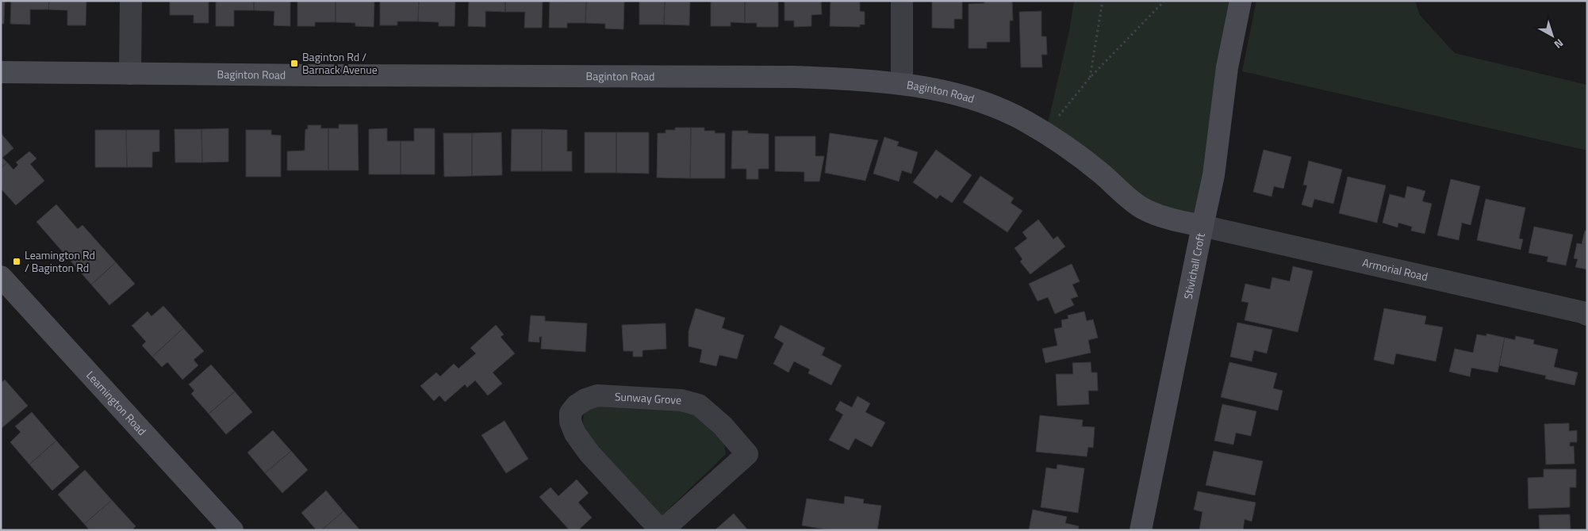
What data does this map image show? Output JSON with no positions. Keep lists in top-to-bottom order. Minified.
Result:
{"streets":{"street":["Baginton Road","Stivichall Croft","Armorial Road","Sunway Grove","Leamington Road"]},"crossings":[["Baginton Road","Stivichall Croft"],["Baginton Road","Armorial Road"],["Stivichall Croft","Armorial Road"]],"places":{"transit":["Baginton Rd / Barnack Avenue","Leamington Rd / Baginton Rd"]},"north":"bottom right"}
